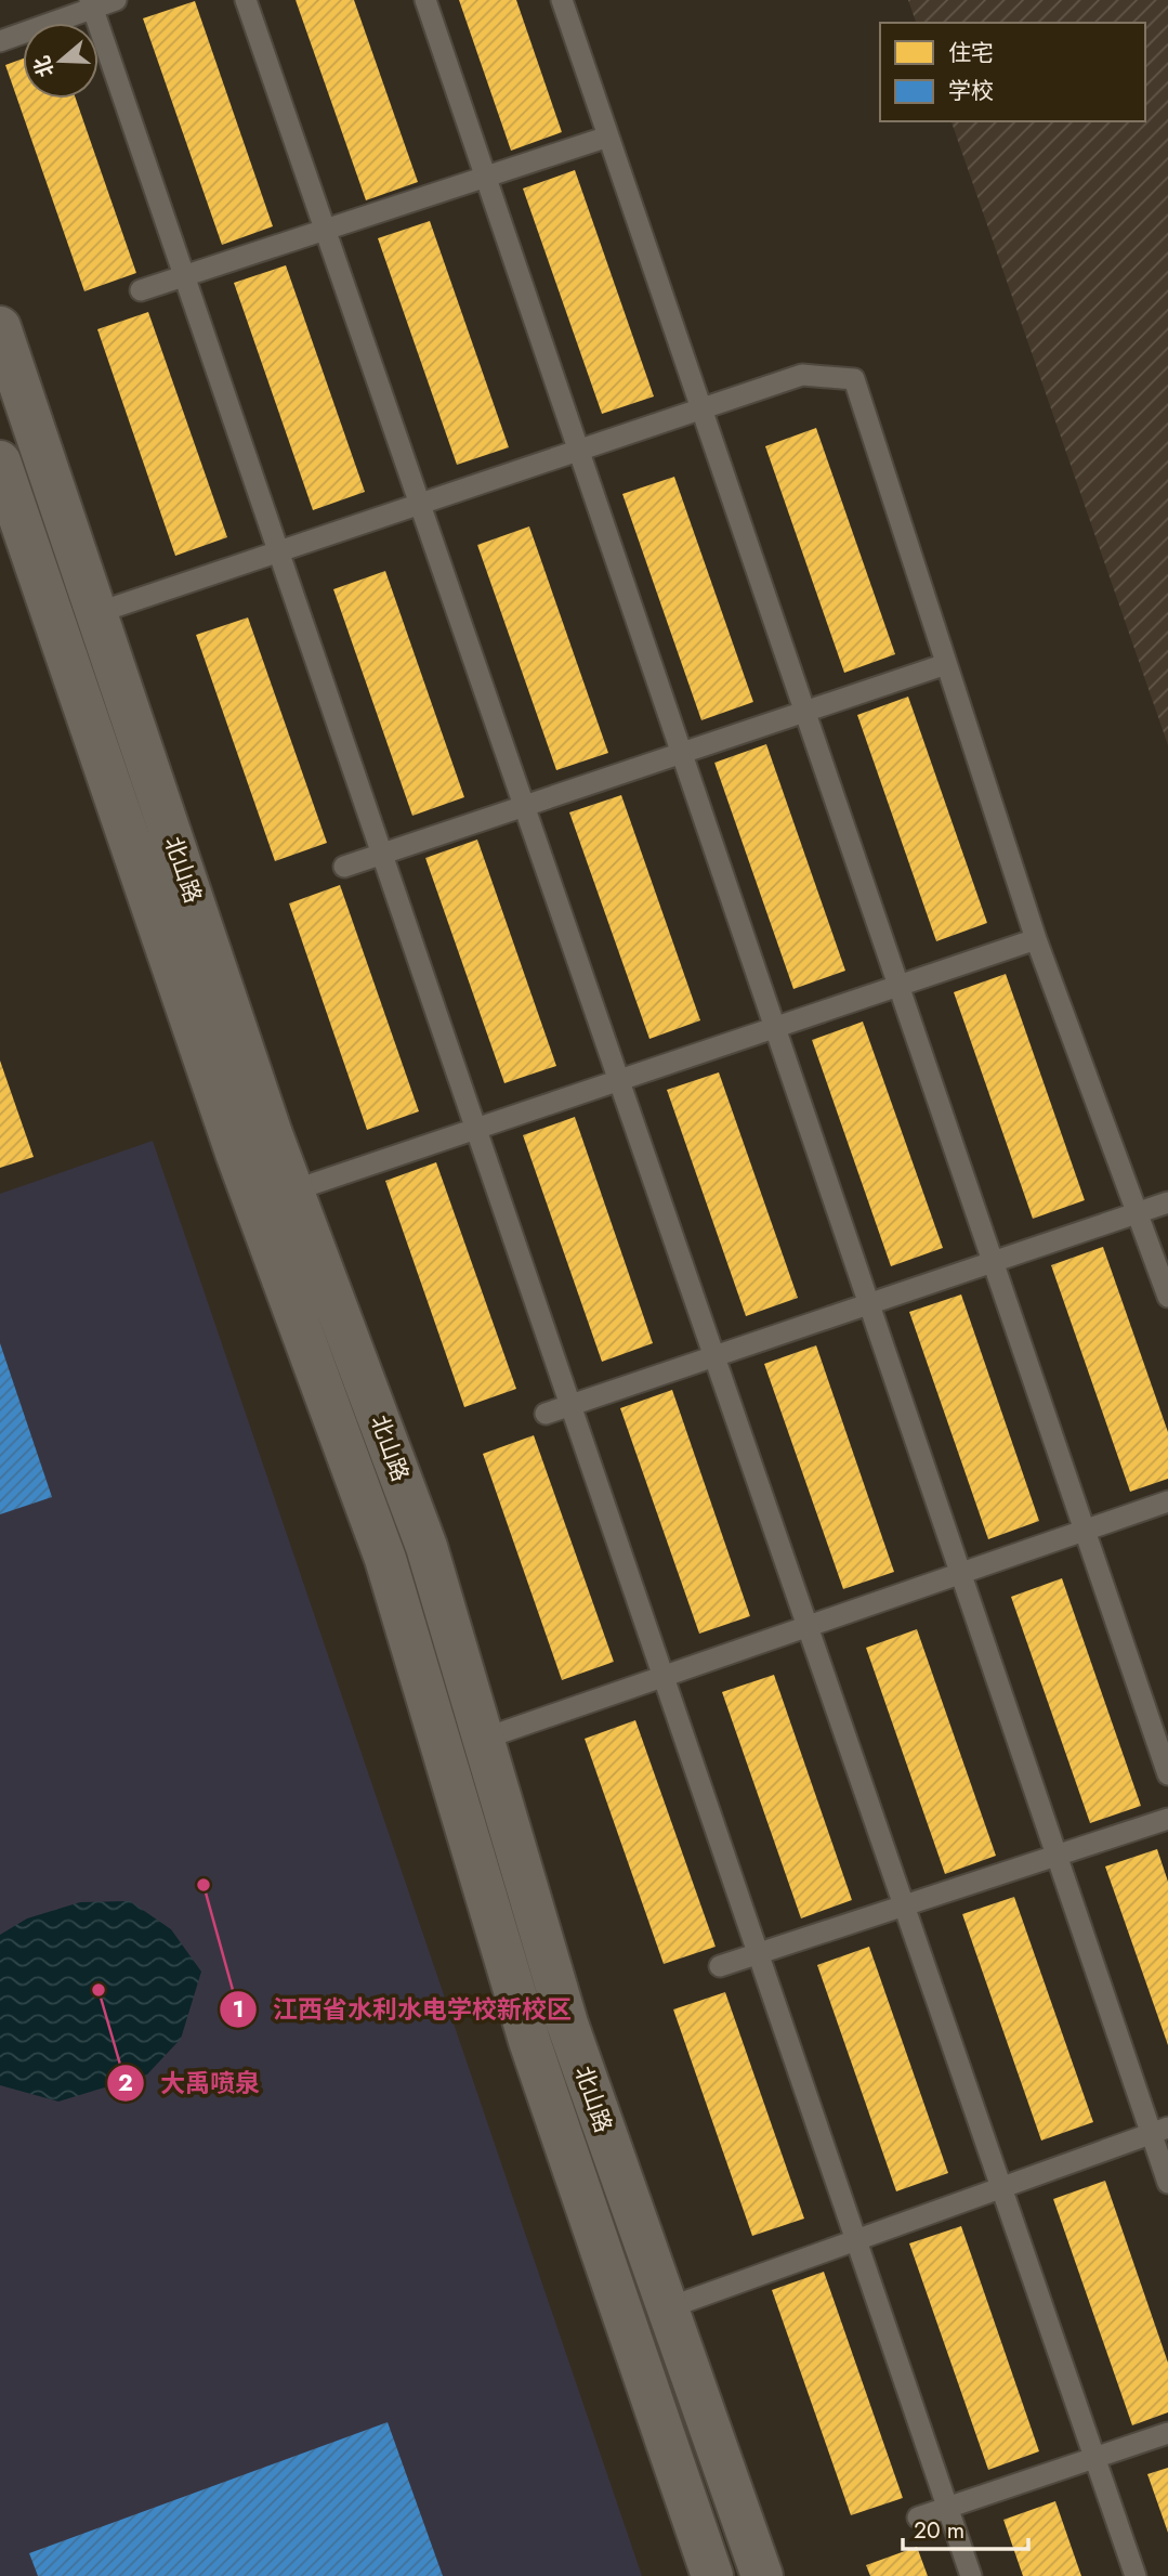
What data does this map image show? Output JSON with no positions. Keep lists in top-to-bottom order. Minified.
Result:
{"streets":{"street":["北山路"]},"places":["江西省水利水电学校新校区","大禹喷泉"],"legend":["住宅","学校"],"scale_bar":"20 m","north":"left"}
